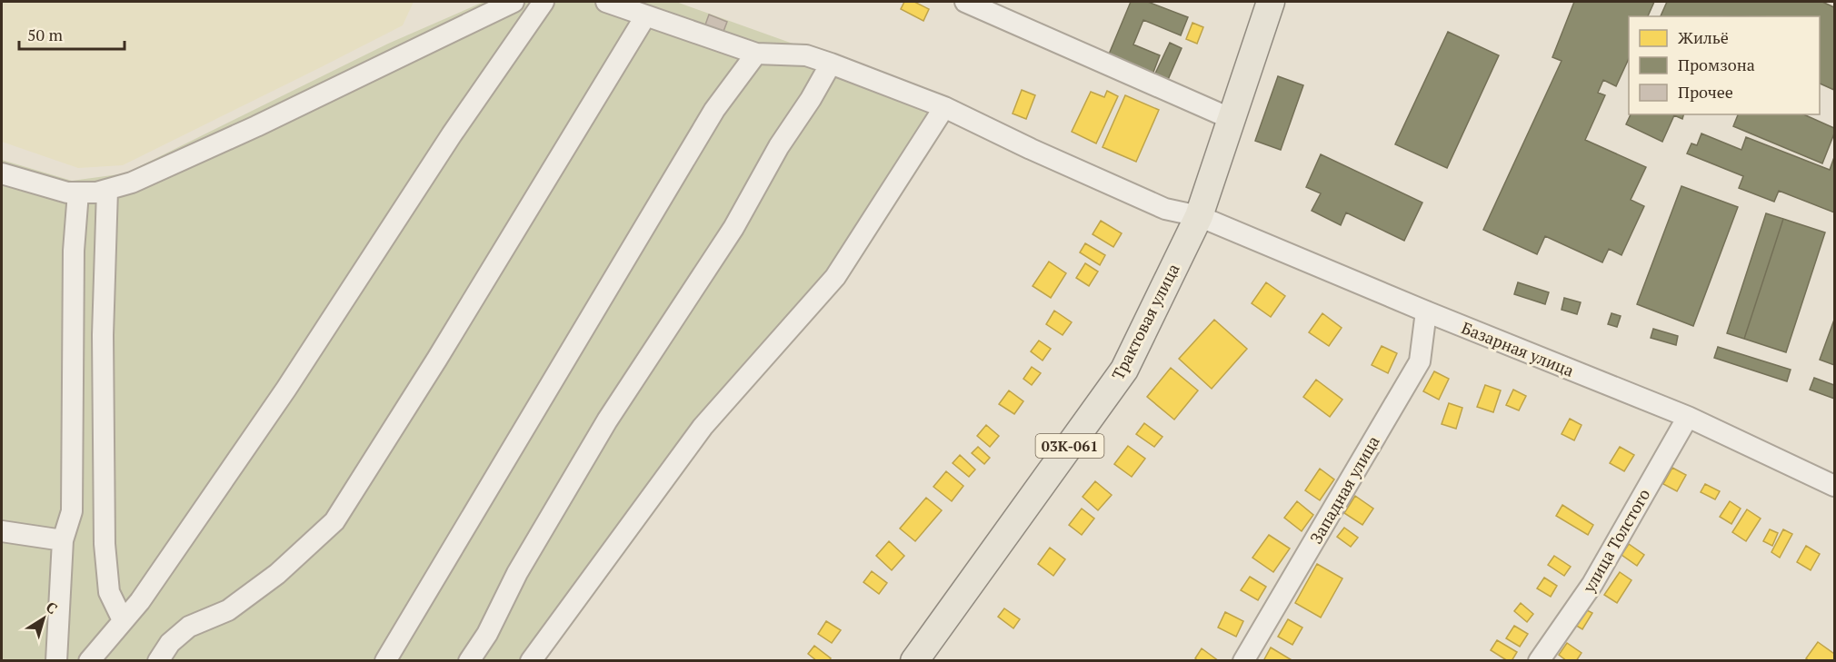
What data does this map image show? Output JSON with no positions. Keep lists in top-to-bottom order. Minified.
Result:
{"streets":{"main road":["Трактовая улица","03К-061"],"street":["Базарная улица","Западная улица","улица Толстого"]},"crossings":[["Трактовая улица","Базарная улица"],["Базарная улица","Западная улица"],["Базарная улица","улица Толстого"]],"legend":["Жильё","Промзона","Прочее"],"scale_bar":"50 m","north":"top right"}
